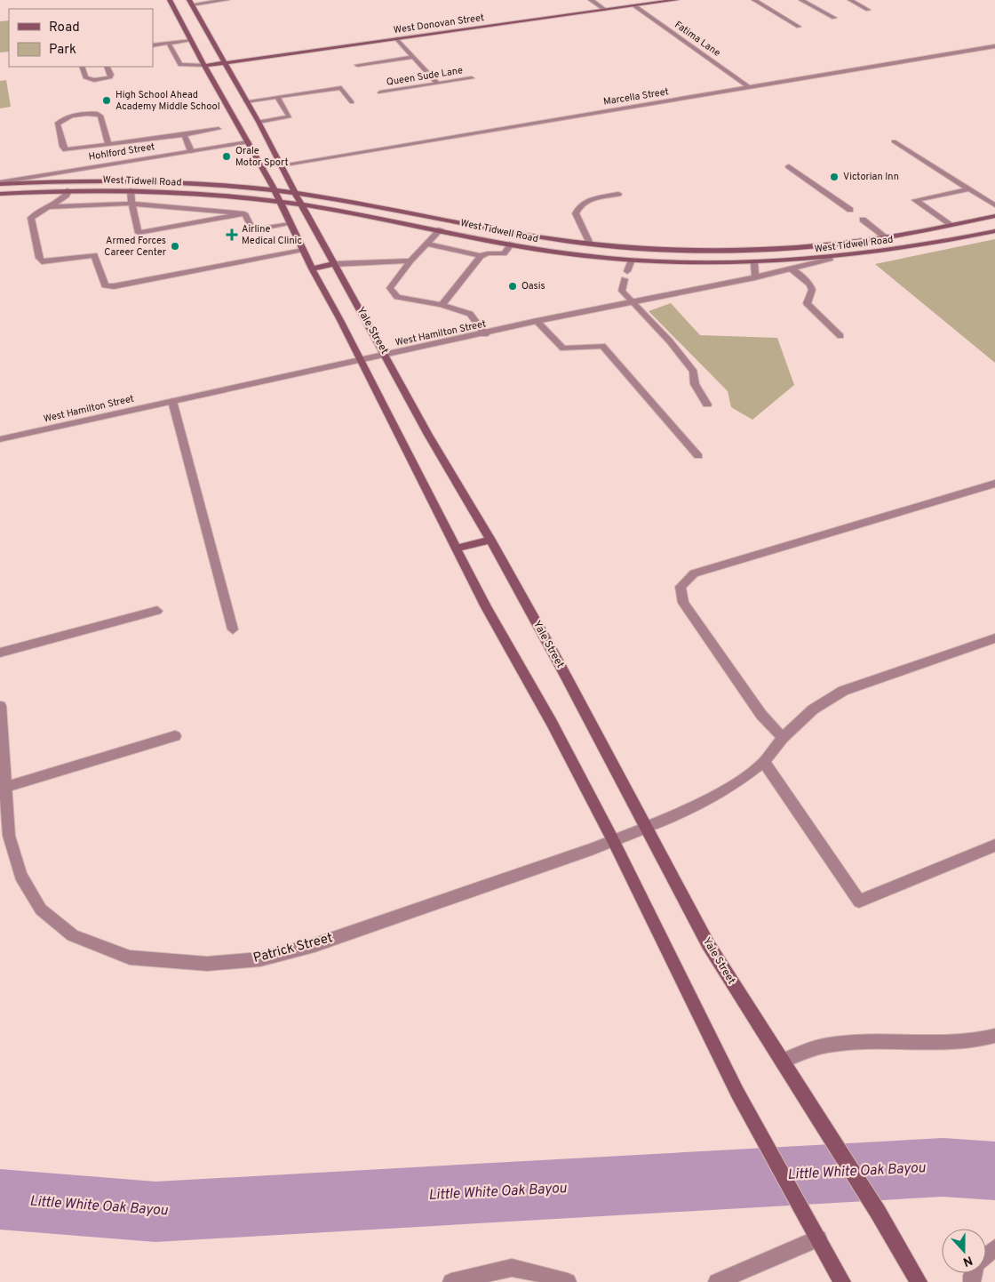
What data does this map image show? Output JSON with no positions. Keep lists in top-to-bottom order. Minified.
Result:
{"streets":{"main road":["West Donovan Street","West Tidwell Road","Yale Street"],"street":["Fatima Lane","Queen Sude Lane","Marcella Street","Hohlford Street","West Hamilton Street","Patrick Street"]},"crossings":[["West Donovan Street","Fatima Lane"],["West Donovan Street","Yale Street"],["Fatima Lane","Marcella Street"],["Marcella Street","Yale Street"],["Hohlford Street","West Tidwell Road"],["Hohlford Street","Yale Street"],["West Tidwell Road","Yale Street"],["West Tidwell Road","West Hamilton Street"],["Yale Street","West Hamilton Street"],["Yale Street","Patrick Street"]],"water":["Little White Oak Bayou"],"places":{"other":["High School Ahead Academy Middle School","Orale Motor Sport","Victorian Inn","Armed Forces Career Center","Oasis"],"health":["Airline Medical Clinic"]},"legend":["Road","Park"],"north":"bottom"}
